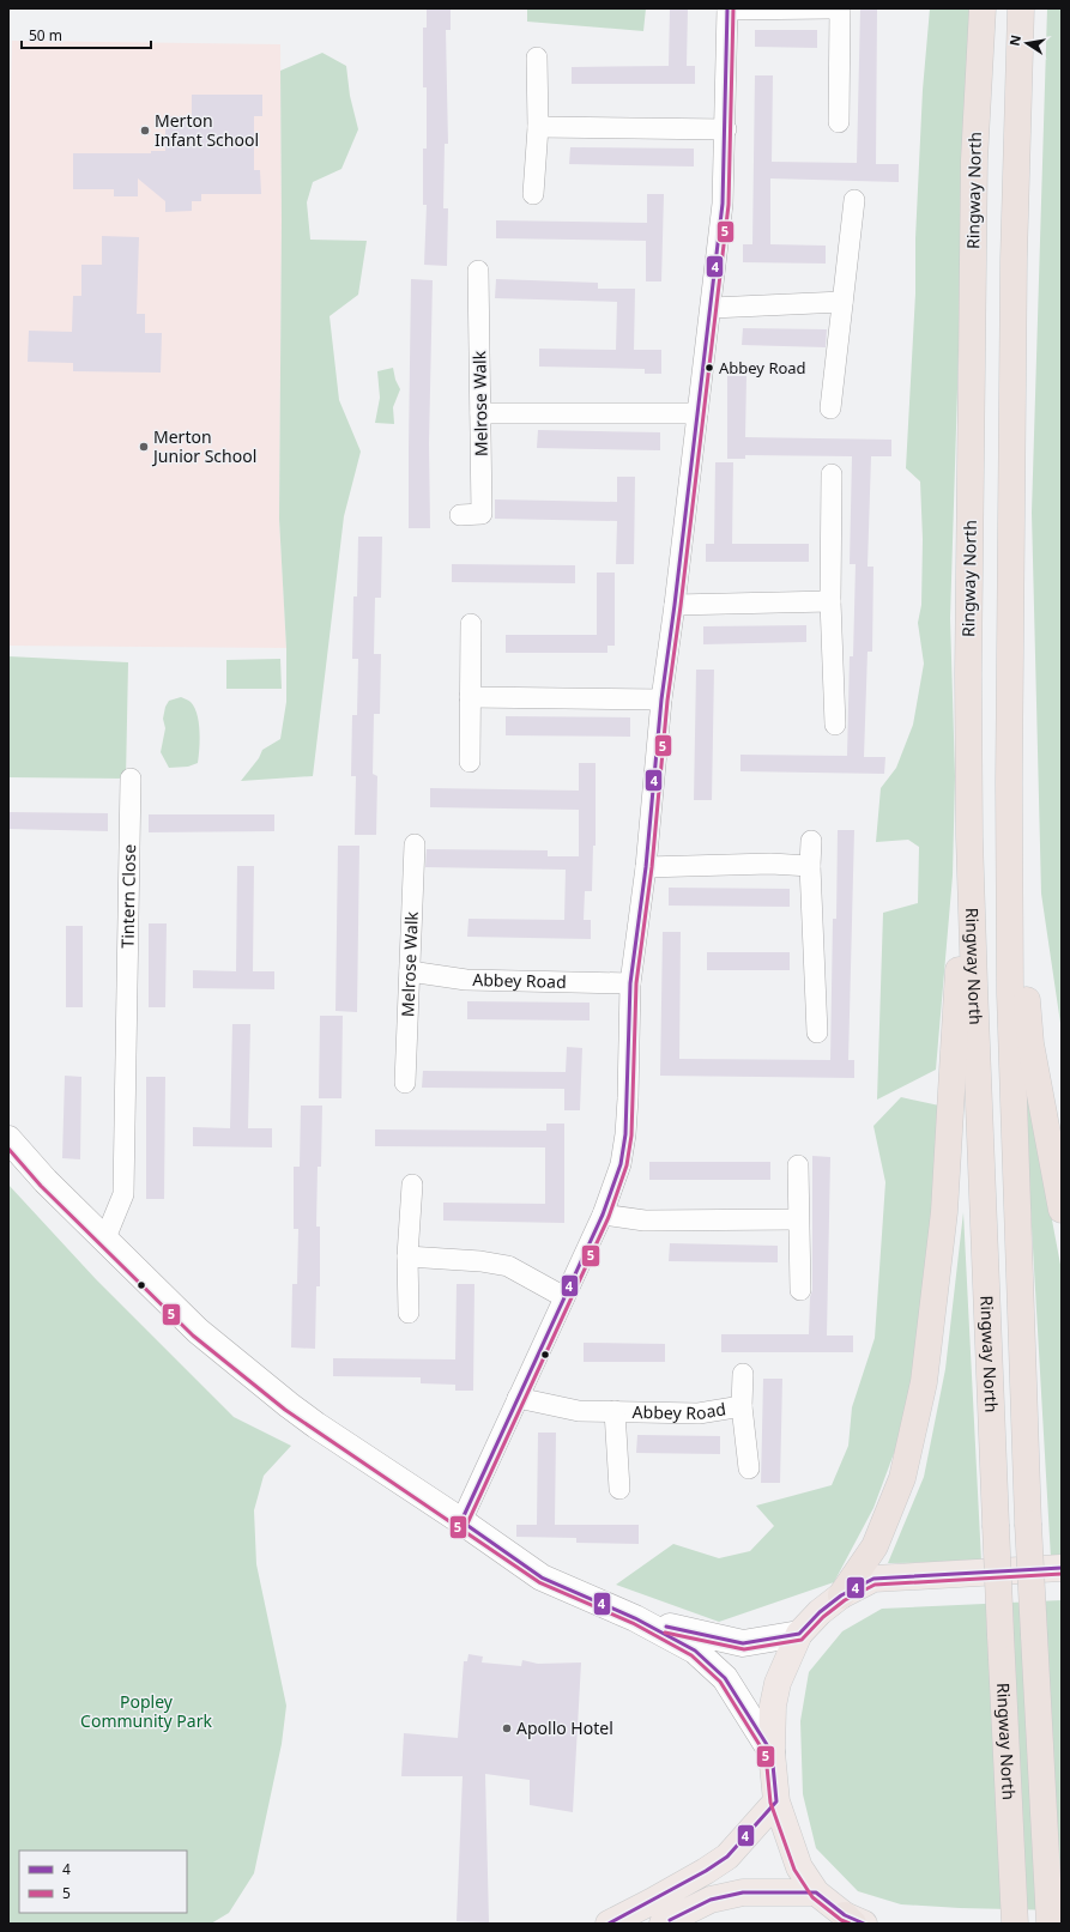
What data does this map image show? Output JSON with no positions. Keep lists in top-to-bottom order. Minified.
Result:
{"streets":{"highway":["Ringway North"],"street":["Melrose Walk","Tintern Close","Abbey Road"]},"crossings":[["Melrose Walk","Abbey Road"]],"parks":["Popley Community Park"],"places":["Merton Infant School","Abbey Road","Merton Junior School","Apollo Hotel"],"lines":["transit line 4","transit line 5"],"legend":["4","5"],"scale_bar":"50 m","north":"left"}
